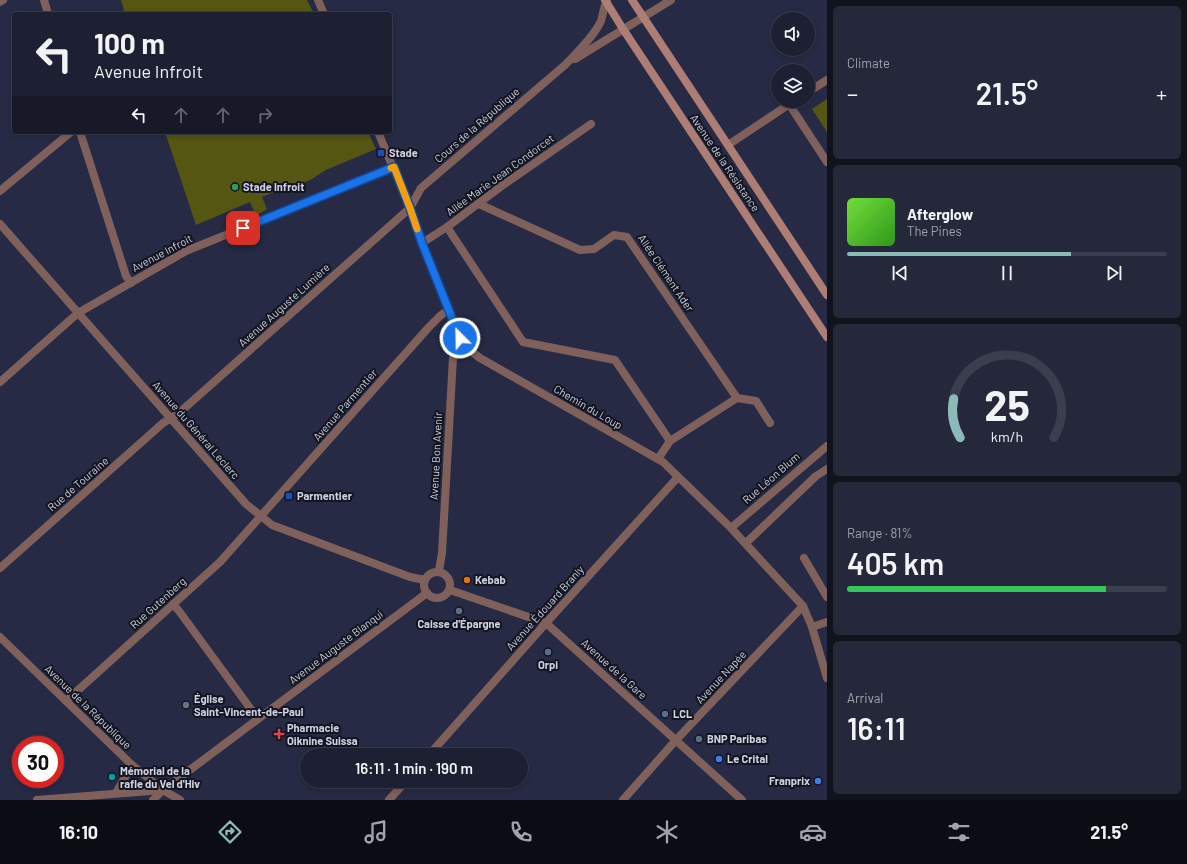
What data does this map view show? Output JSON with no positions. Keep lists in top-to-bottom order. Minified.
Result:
{"streets":{"main road":["Avenue de la Résistance"],"street":["Cours de la République","Allée Marie Jean Condorcet","Avenue Infroit","Allée Clément Ader","Avenue Auguste Lumière","Avenue Parmentier","Chemin du Loup","Avenue du Général Leclerc","Avenue Bon Avenir","Rue Léon Blum","Rue de Touraine","Rue Gutenberg","Avenue Édouard Branly","Avenue Auguste Blanqui","Avenue de la Gare","Avenue Napée","Avenue de la République"]},"crossings":[["Cours de la République","Avenue de la Résistance"],["Cours de la République","Avenue Auguste Lumière"],["Allée Marie Jean Condorcet","Allée Clément Ader"],["Avenue Infroit","Avenue du Général Leclerc"],["Avenue Auguste Lumière","Avenue du Général Leclerc"],["Avenue Auguste Lumière","Rue de Touraine"],["Avenue Parmentier","Avenue du Général Leclerc"],["Avenue Parmentier","Rue Gutenberg"],["Chemin du Loup","Avenue Bon Avenir"],["Chemin du Loup","Rue Léon Blum"],["Chemin du Loup","Avenue Édouard Branly"],["Chemin du Loup","Avenue Napée"],["Avenue du Général Leclerc","Avenue Bon Avenir"],["Avenue du Général Leclerc","Rue de Touraine"],["Avenue du Général Leclerc","Rue Gutenberg"],["Avenue du Général Leclerc","Avenue Auguste Blanqui"],["Avenue du Général Leclerc","Avenue de la Gare"],["Avenue Bon Avenir","Avenue Auguste Blanqui"],["Avenue Bon Avenir","Avenue de la Gare"],["Rue Gutenberg","Avenue de la République"],["Avenue Édouard Branly","Avenue de la Gare"],["Avenue Auguste Blanqui","Avenue de la Gare"],["Avenue Auguste Blanqui","Avenue de la République"],["Avenue de la Gare","Avenue Napée"]],"places":{"transit":["Stade","Parmentier"],"other":["Stade Infroit","Kebab","Caisse d'Épargne","Orpi","Église Saint-Vincent-de-Paul","LCL","BNP Paribas","Le Crital","Mémorial de la rafle du Vel d'Hiv","Franprix"],"health":["Pharmacie Oiknine Suissa"]},"page":{"tile":["Climate",["Range · 81%","405 km"],["Arrival","16:11"]],"turn":["100 m","Avenue Infroit"],"heat":["−","21.5°","+"],"song":["Afterglow","The Pines"],"limit":"30","trip":"16:11 · 1 min · 190 m","tabs":["16:10","21.5°"],"gauge":["25","km/h"]}}
